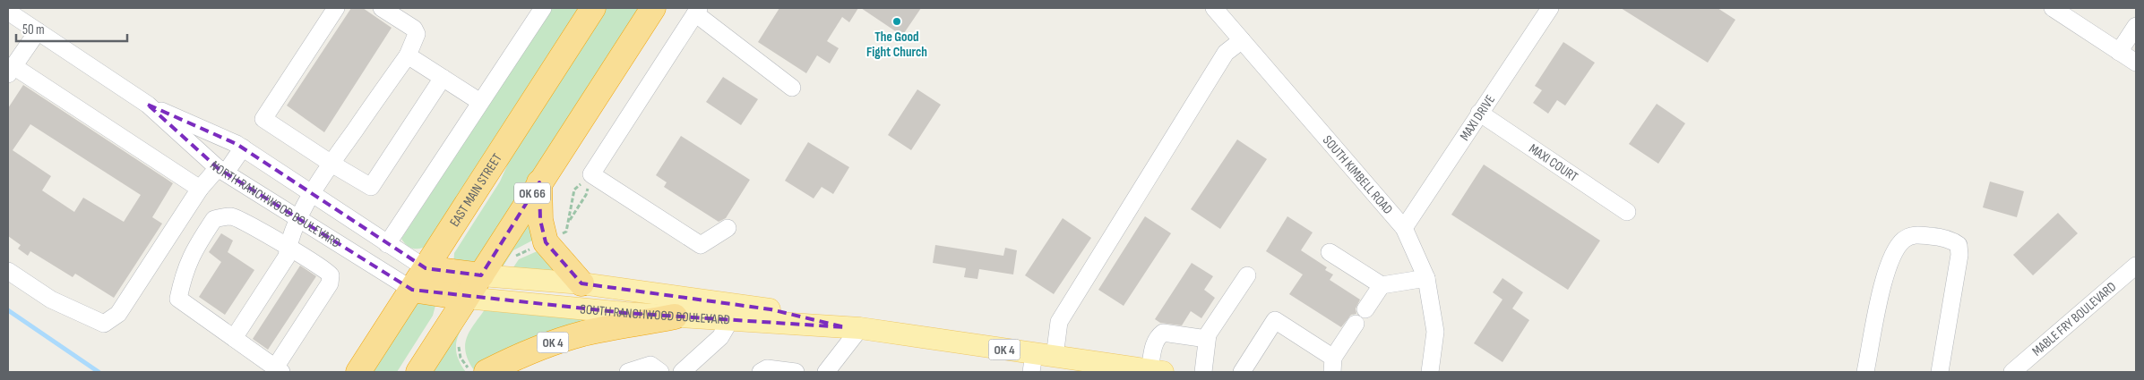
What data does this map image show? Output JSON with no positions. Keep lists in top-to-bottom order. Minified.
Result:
{"streets":{"highway":["EAST MAIN STREET","OK 66","OK 4"],"main road":["SOUTH RANCHWOOD BOULEVARD"],"street":["MAXI DRIVE","MAXI COURT","SOUTH KIMBELL ROAD","NORTH RANCHWOOD BOULEVARD","MABLE FRY BOULEVARD"]},"crossings":[["MAXI DRIVE","MAXI COURT"],["MAXI DRIVE","SOUTH KIMBELL ROAD"],["EAST MAIN STREET","NORTH RANCHWOOD BOULEVARD"],["EAST MAIN STREET","OK 4"],["OK 66","SOUTH RANCHWOOD BOULEVARD"],["OK 66","OK 4"],["NORTH RANCHWOOD BOULEVARD","OK 4"],["SOUTH RANCHWOOD BOULEVARD","OK 4"]],"places":["The Good Fight Church"],"scale_bar":"50 m"}
